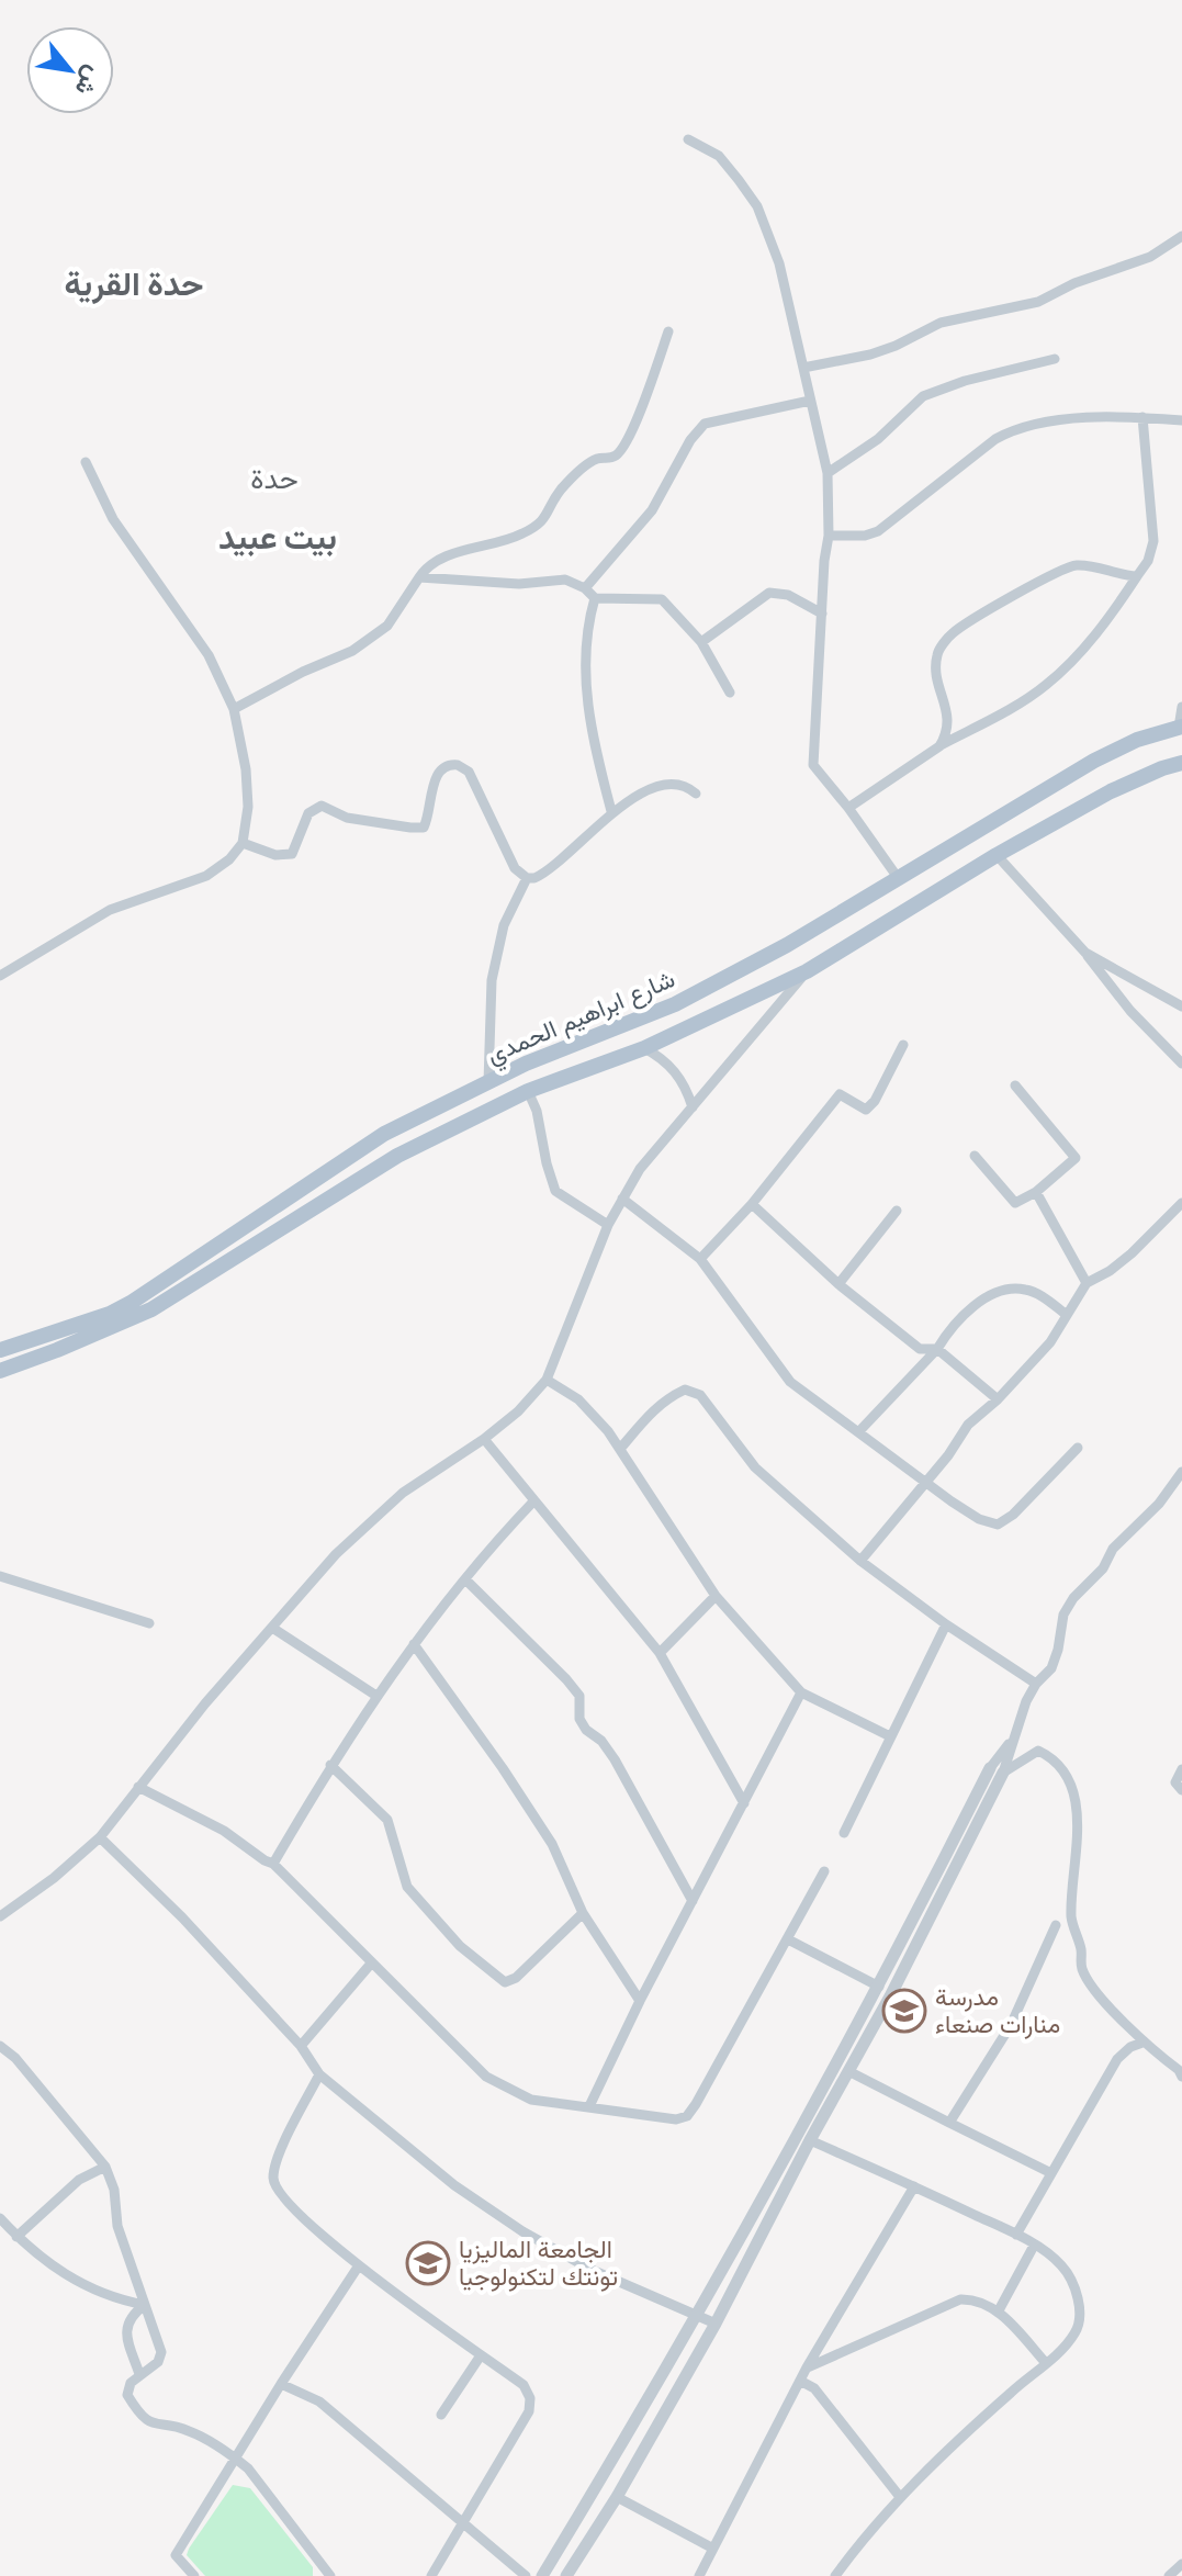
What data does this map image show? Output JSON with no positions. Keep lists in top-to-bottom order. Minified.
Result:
{"streets":{"main road":["شارع ابراهيم الحمدي"]},"districts":["حدة القرية","حدة","بيت عبيد"],"places":{"school or university":["مدرسة منارات صنعاء","الجامعة الماليزيا تونتك لتكنولوجيا"]},"north":"bottom right"}
